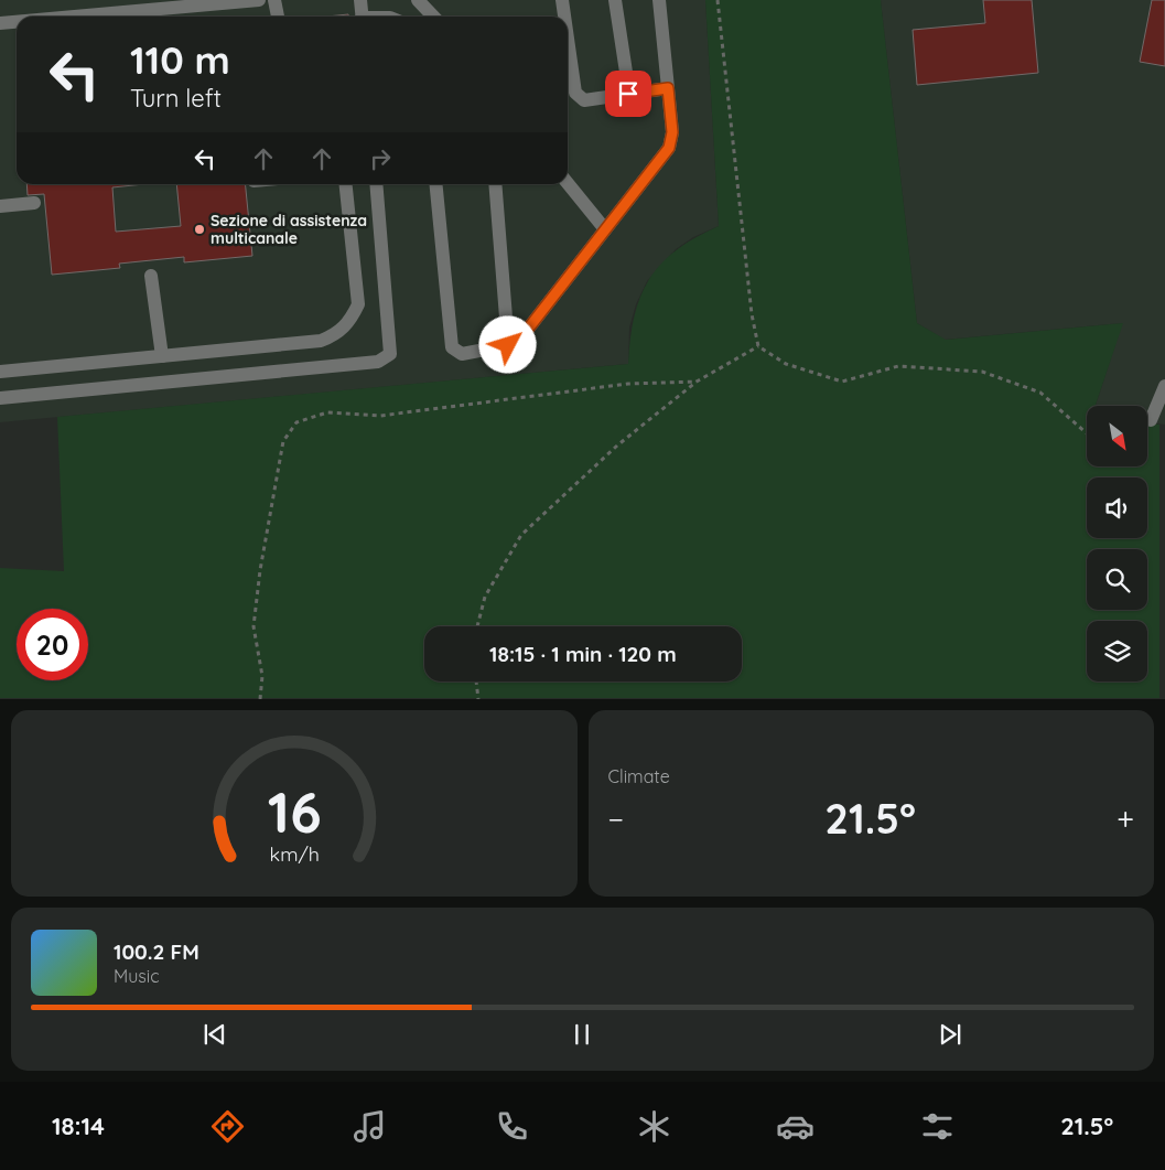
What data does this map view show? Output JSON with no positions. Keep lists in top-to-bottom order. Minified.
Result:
{"places":["Sezione di assistenza multicanale"],"north":"bottom right","page":{"turn":["110 m","Turn left"],"limit":"20","trip":"18:15 · 1 min · 120 m","tile":"Climate","heat":["−","21.5°","+"],"song":["100.2 FM","Music"],"tabs":["18:14","21.5°"],"gauge":["16","km/h"]}}
